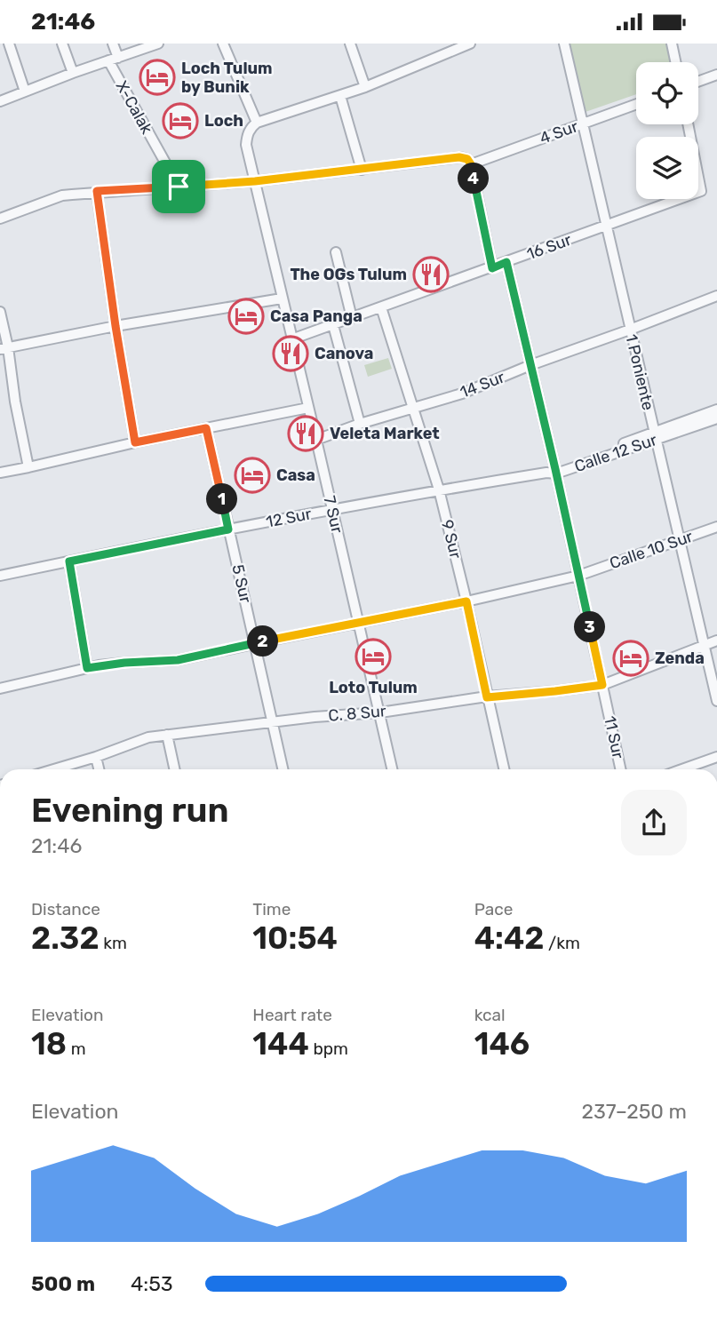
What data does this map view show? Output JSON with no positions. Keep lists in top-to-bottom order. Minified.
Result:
{"streets":{"street":["X-Calak","4 Sur","16 Sur","1 Poniente","14 Sur","Calle 12 Sur","7 Sur","12 Sur","9 Sur","Calle 10 Sur","5 Sur","C. 8 Sur","11 Sur"]},"crossings":[["X-Calak","4 Sur"],["4 Sur","1 Poniente"],["4 Sur","7 Sur"],["16 Sur","1 Poniente"],["16 Sur","7 Sur"],["16 Sur","9 Sur"],["16 Sur","11 Sur"],["1 Poniente","14 Sur"],["1 Poniente","Calle 12 Sur"],["1 Poniente","Calle 10 Sur"],["1 Poniente","C. 8 Sur"],["14 Sur","7 Sur"],["14 Sur","9 Sur"],["14 Sur","11 Sur"],["Calle 12 Sur","12 Sur"],["Calle 12 Sur","11 Sur"],["7 Sur","12 Sur"],["7 Sur","Calle 10 Sur"],["7 Sur","C. 8 Sur"],["12 Sur","9 Sur"],["12 Sur","5 Sur"],["12 Sur","11 Sur"],["9 Sur","Calle 10 Sur"],["9 Sur","C. 8 Sur"],["Calle 10 Sur","5 Sur"],["Calle 10 Sur","11 Sur"],["5 Sur","C. 8 Sur"],["C. 8 Sur","11 Sur"]],"places":{"hotel":["Loch Tulum by Bunik","Loch","Casa Panga","Casa","Loto Tulum","Zenda"],"restaurant":["The OGs Tulum","Canova","Veleta Market"]},"page":{"status":"21:46","pins":["4","1","3","2"],"heading":["Evening run","21:46"],"stats":[["Distance","2.32 km"],["Time","10:54"],["Pace","4:42 /km"],["Elevation","18 m"],["Heart rate","144 bpm"],["kcal","146"]],"chart":["Elevation","237–250 m"],"list":[{"name":"500 m","note":"4:53"}]}}
